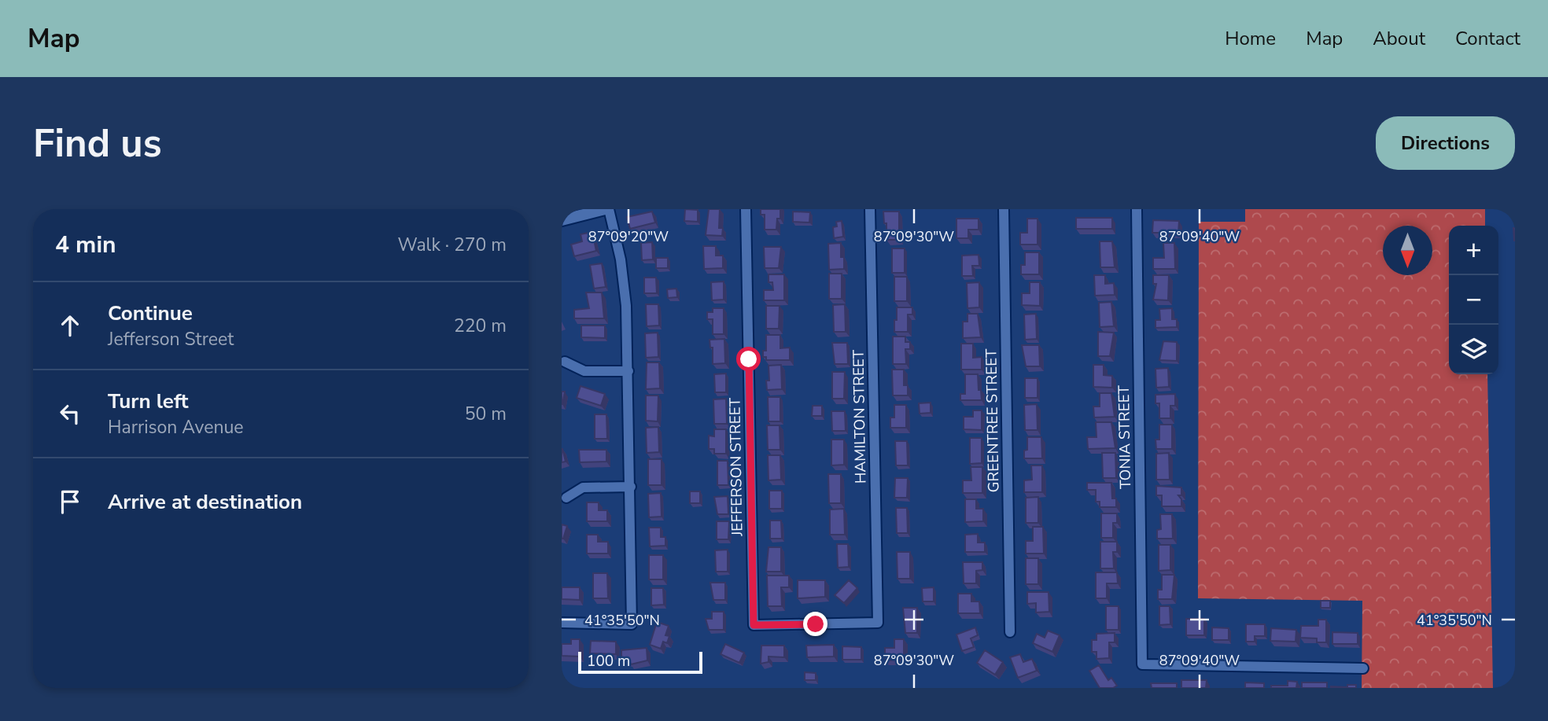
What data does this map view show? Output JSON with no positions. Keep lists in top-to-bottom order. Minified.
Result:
{"streets":{"street":["HAMILTON STREET","GREENTREE STREET","TONIA STREET","JEFFERSON STREET"]},"crossings":[["HAMILTON STREET","JEFFERSON STREET"]],"scale_bar":"100 m","north":"bottom","page":{"header":"Map","nav":["Home","Map","About","Contact"],"buttons":"Directions","title":"Find us","heading":["4 min","Walk · 270 m"],"map_buttons":["+","−"],"list":[["Continue","Jefferson Street","220 m"],["Turn left","Harrison Avenue","50 m"],"Arrive at destination"],"scale":"100 m"},"coordinates":["87°09'20\"W","87°09'30\"W","87°09'40\"W","41°35'50\"N"]}
